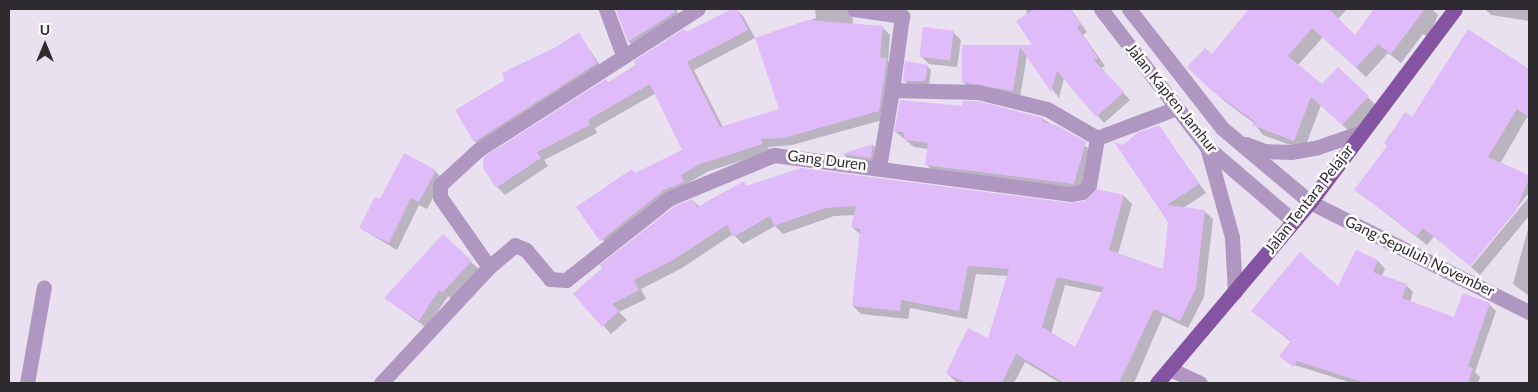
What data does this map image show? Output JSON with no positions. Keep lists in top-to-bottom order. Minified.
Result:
{"streets":{"main road":["Jalan Tentara Pelajar"],"street":["Jalan Kapten Jamhur","Gang Duren","Gang Sepuluh November"]},"crossings":[["Jalan Kapten Jamhur","Jalan Tentara Pelajar"],["Jalan Kapten Jamhur","Gang Sepuluh November"],["Jalan Tentara Pelajar","Gang Sepuluh November"]],"north":"top"}
